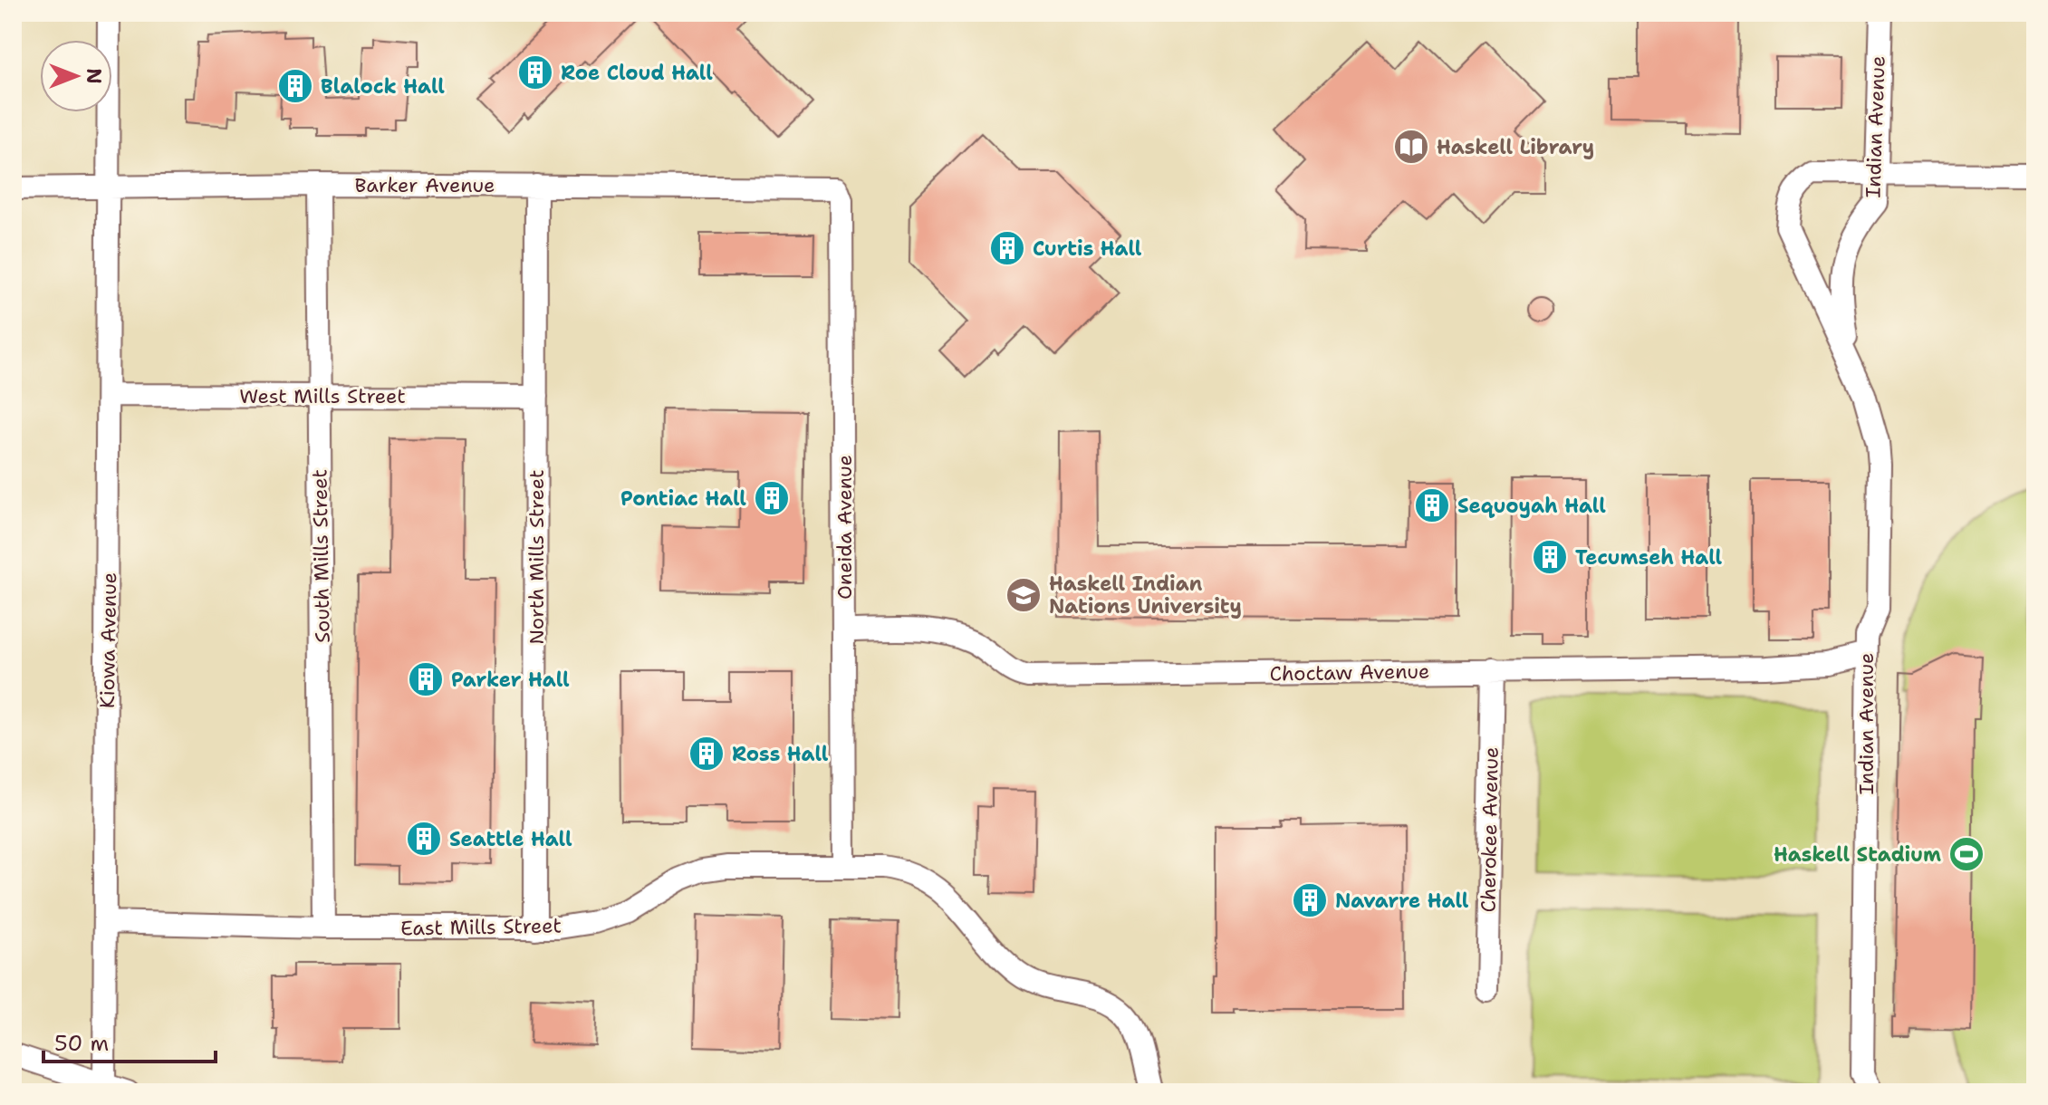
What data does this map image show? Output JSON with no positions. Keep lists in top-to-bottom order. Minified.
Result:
{"streets":{"street":["Indian Avenue","Barker Avenue","West Mills Street","Oneida Avenue","South Mills Street","North Mills Street","Kiowa Avenue","Choctaw Avenue","Cherokee Avenue","East Mills Street"]},"crossings":[["Indian Avenue","Choctaw Avenue"],["Barker Avenue","Oneida Avenue"],["Barker Avenue","South Mills Street"],["Barker Avenue","North Mills Street"],["Barker Avenue","Kiowa Avenue"],["West Mills Street","South Mills Street"],["West Mills Street","North Mills Street"],["West Mills Street","Kiowa Avenue"],["Oneida Avenue","Choctaw Avenue"],["Oneida Avenue","East Mills Street"],["South Mills Street","East Mills Street"],["North Mills Street","East Mills Street"],["Kiowa Avenue","East Mills Street"],["Choctaw Avenue","Cherokee Avenue"]],"places":{"building":["Roe Cloud Hall","Blalock Hall","Curtis Hall","Pontiac Hall","Sequoyah Hall","Tecumseh Hall","Parker Hall","Ross Hall","Seattle Hall","Navarre Hall"],"library":["Haskell Library"],"school or university":["Haskell Indian Nations University"],"sports":["Haskell Stadium"]},"scale_bar":"50 m","north":"right"}
